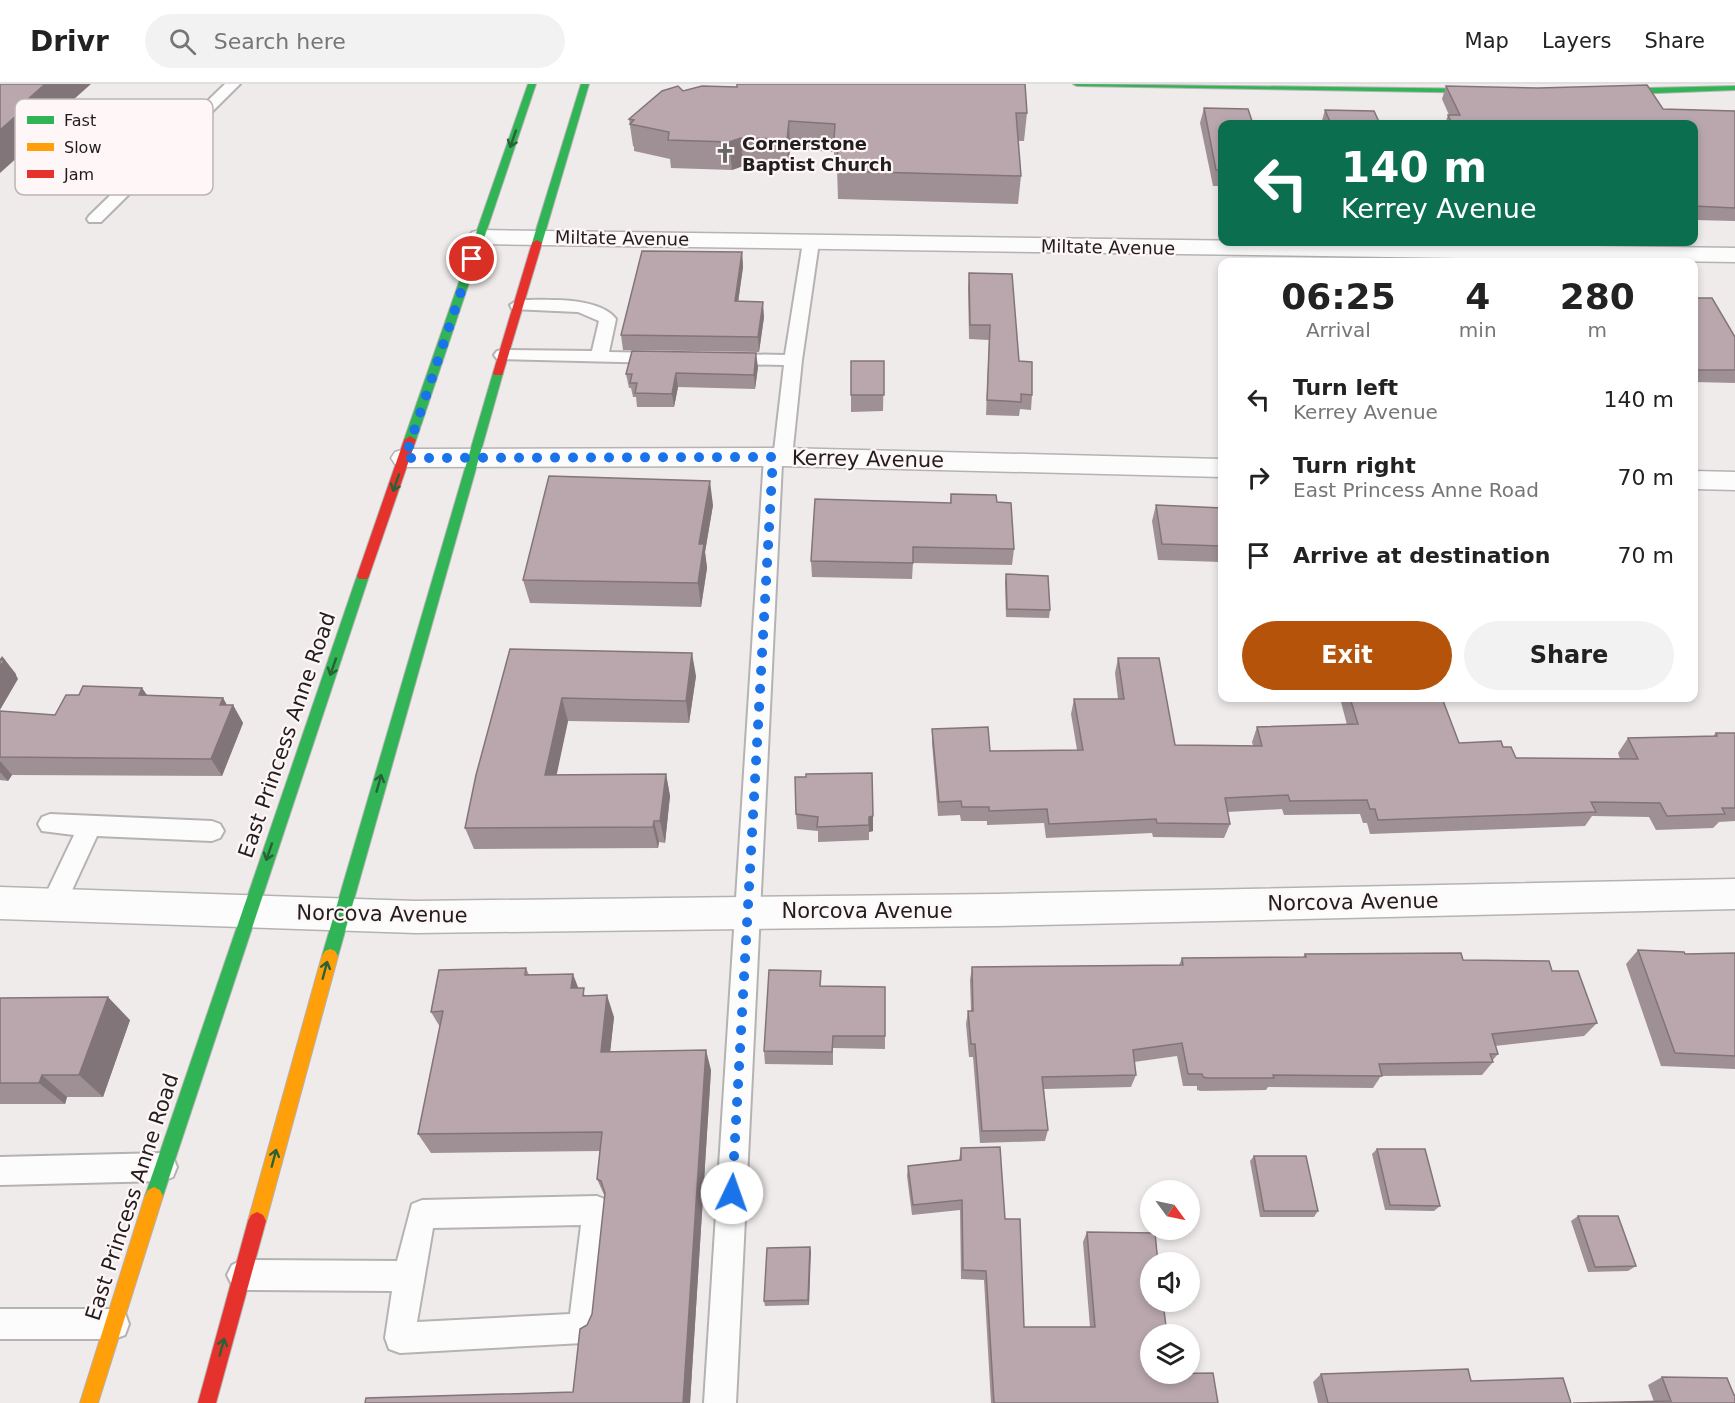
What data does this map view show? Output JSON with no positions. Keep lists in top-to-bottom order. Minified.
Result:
{"streets":{"main road":["East Princess Anne Road"],"street":["Miltate Avenue","Kerrey Avenue","Norcova Avenue"]},"crossings":[["Miltate Avenue","East Princess Anne Road"],["Kerrey Avenue","East Princess Anne Road"],["East Princess Anne Road","Norcova Avenue"]],"places":{"church":["Cornerstone Baptist Church"]},"legend":["Fast","Slow","Jam"],"north":"bottom right","page":{"header":"Drivr","search":"Search here","nav":["Map","Layers","Share"],"turn":["140 m","Kerrey Avenue"],"eta":["06:25","Arrival","4","min","280","m"],"list":[{"name":"Turn left","note":"Kerrey Avenue","value":"140 m"},{"name":"Turn right","note":"East Princess Anne Road","value":"70 m"},{"name":"Arrive at destination","value":"70 m"}],"buttons":["Exit","Share"]}}
